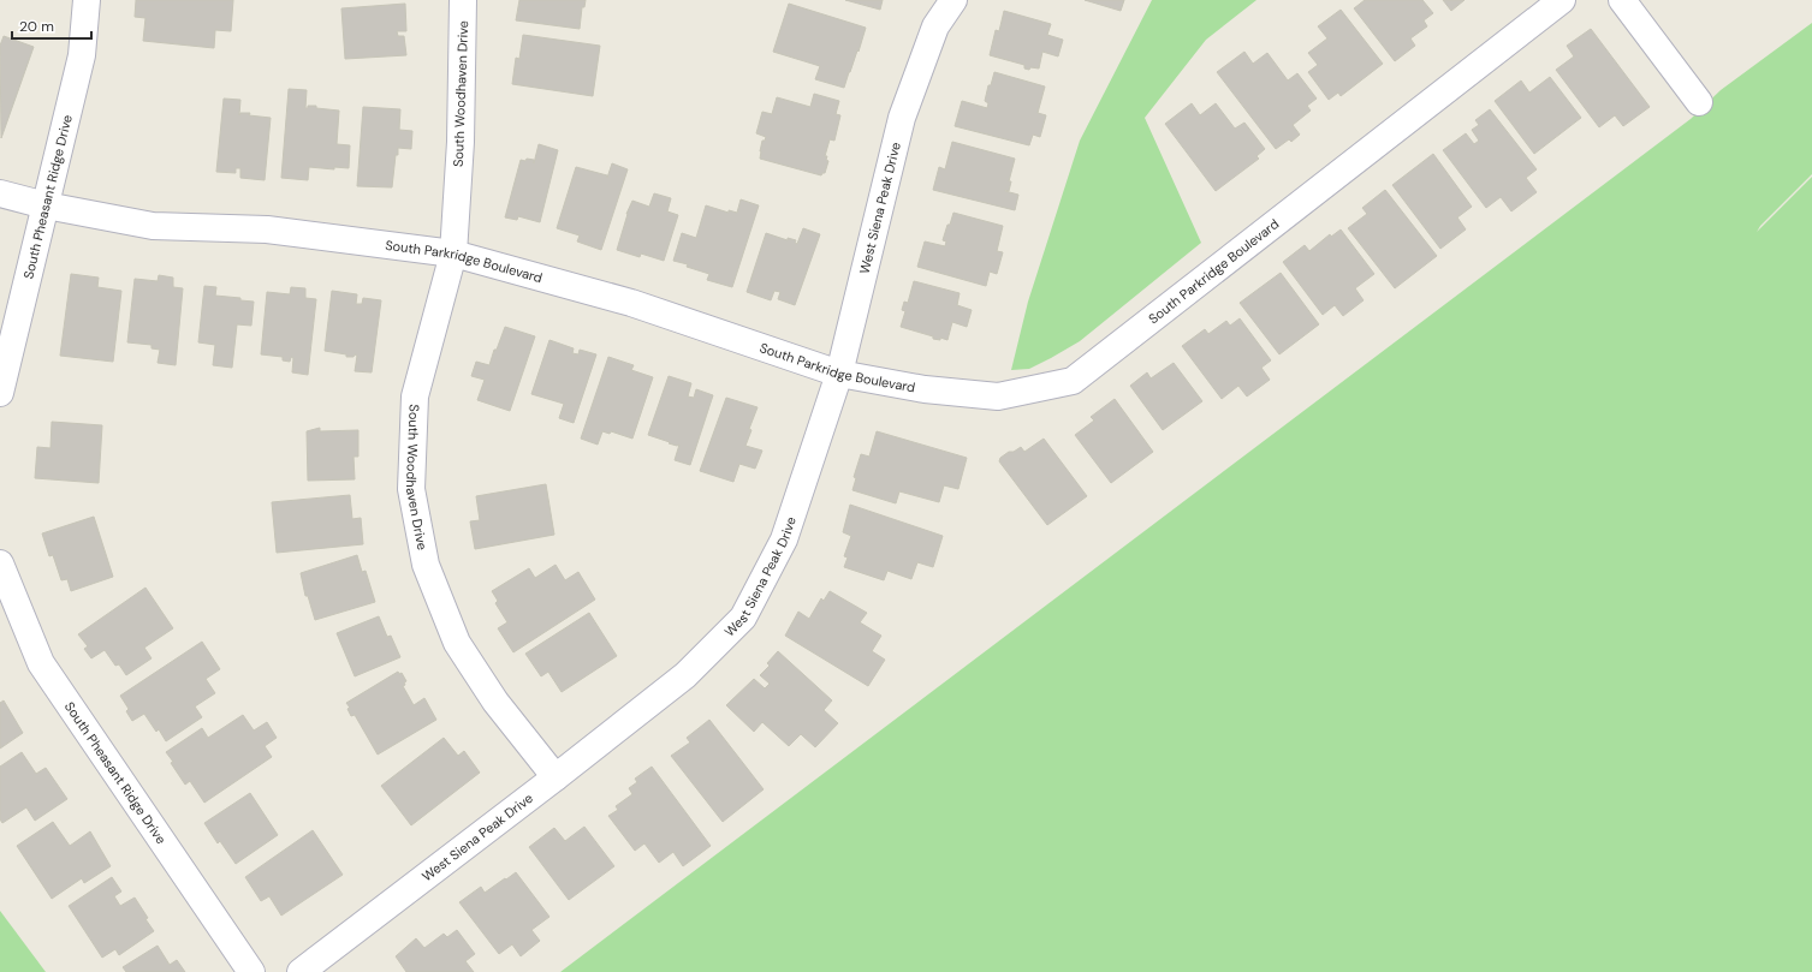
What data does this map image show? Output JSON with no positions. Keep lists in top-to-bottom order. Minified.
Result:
{"streets":{"street":["South Woodhaven Drive","South Pheasant Ridge Drive","West Siena Peak Drive","South Parkridge Boulevard"]},"crossings":[["South Woodhaven Drive","West Siena Peak Drive"],["South Woodhaven Drive","South Parkridge Boulevard"],["South Pheasant Ridge Drive","South Parkridge Boulevard"],["West Siena Peak Drive","South Parkridge Boulevard"]],"scale_bar":"20 m"}
